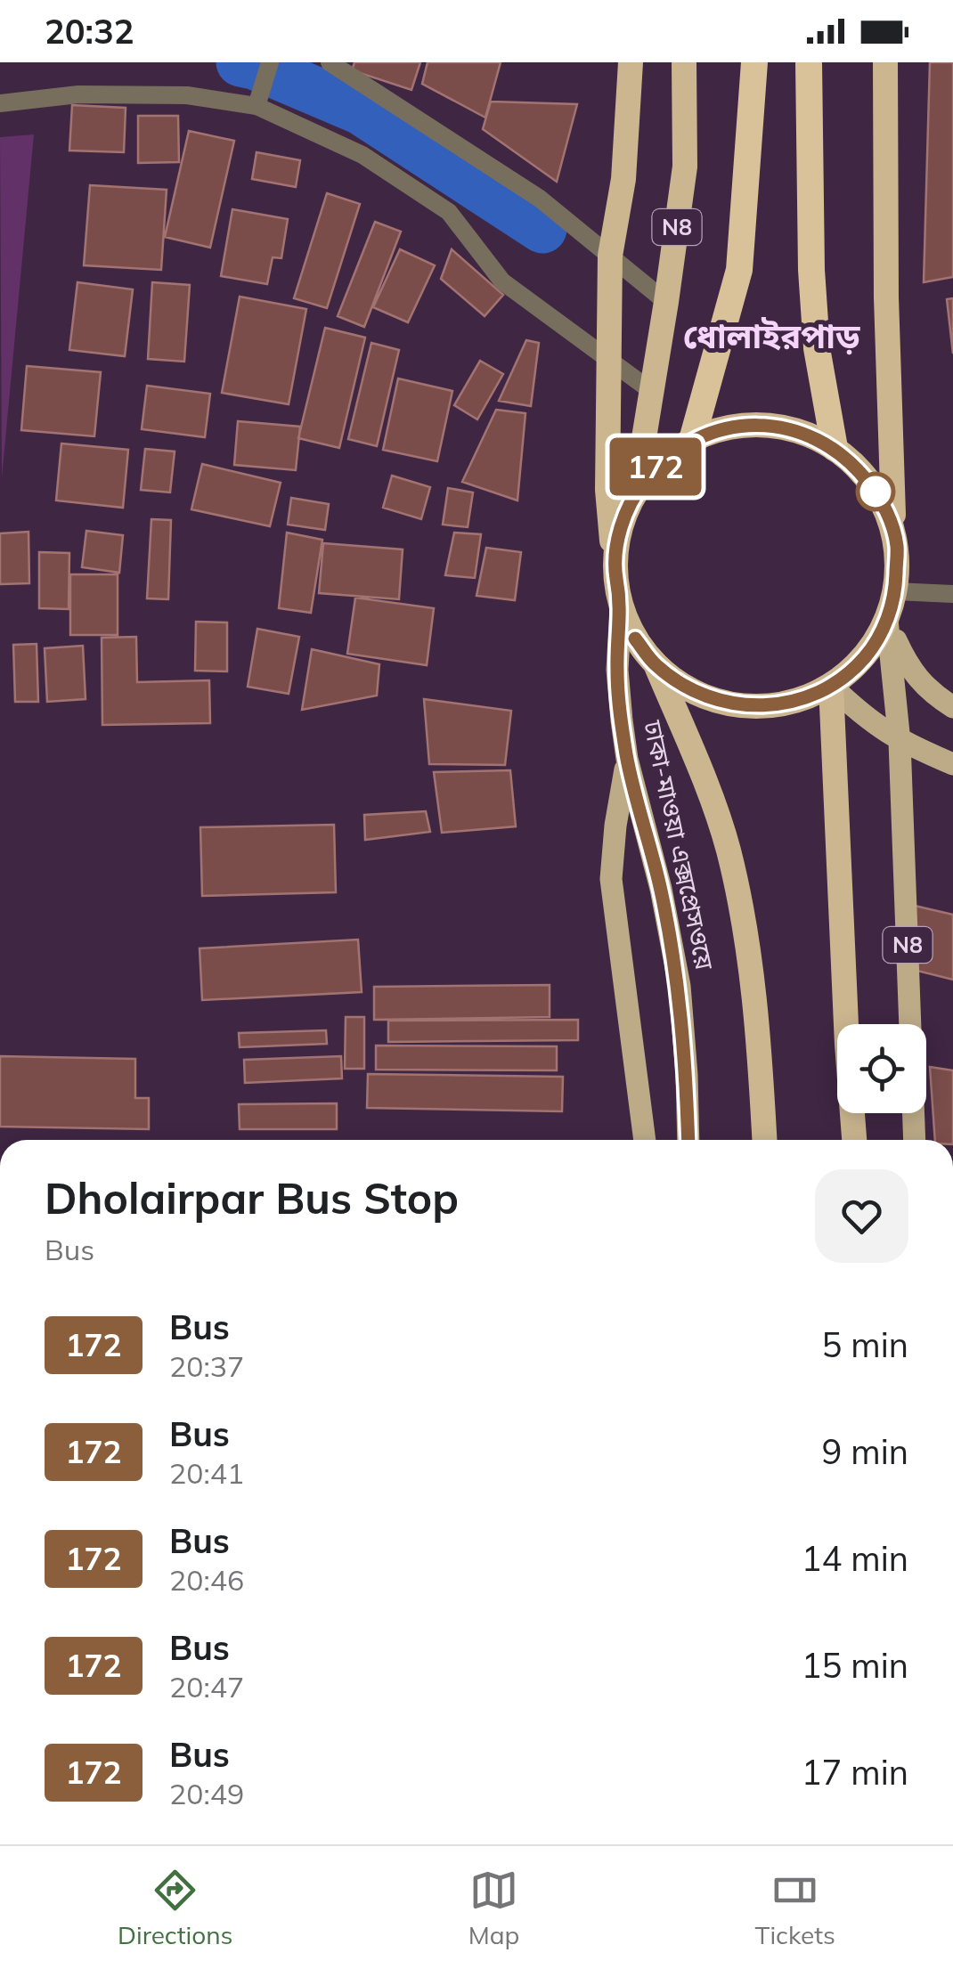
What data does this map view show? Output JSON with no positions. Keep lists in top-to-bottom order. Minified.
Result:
{"streets":{"highway":["N8","ঢাকা-মাওয়া এক্সপ্রেসওয়ে"]},"crossings":[["N8","ঢাকা-মাওয়া এক্সপ্রেসওয়ে"]],"districts":["ধোলাইরপাড়"],"lines":["bus line 172"],"page":{"status":"20:32","on_map":"172","heading":["Dholairpar Bus Stop","Bus"],"list":[{"mark":"172","name":"Bus","note":"20:37","value":"5 min"},{"mark":"172","name":"Bus","note":"20:41","value":"9 min"},{"mark":"172","name":"Bus","note":"20:46","value":"14 min"},{"mark":"172","name":"Bus","note":"20:47","value":"15 min"},{"mark":"172","name":"Bus","note":"20:49","value":"17 min"}],"tabs":["Directions","Map","Tickets"]}}
